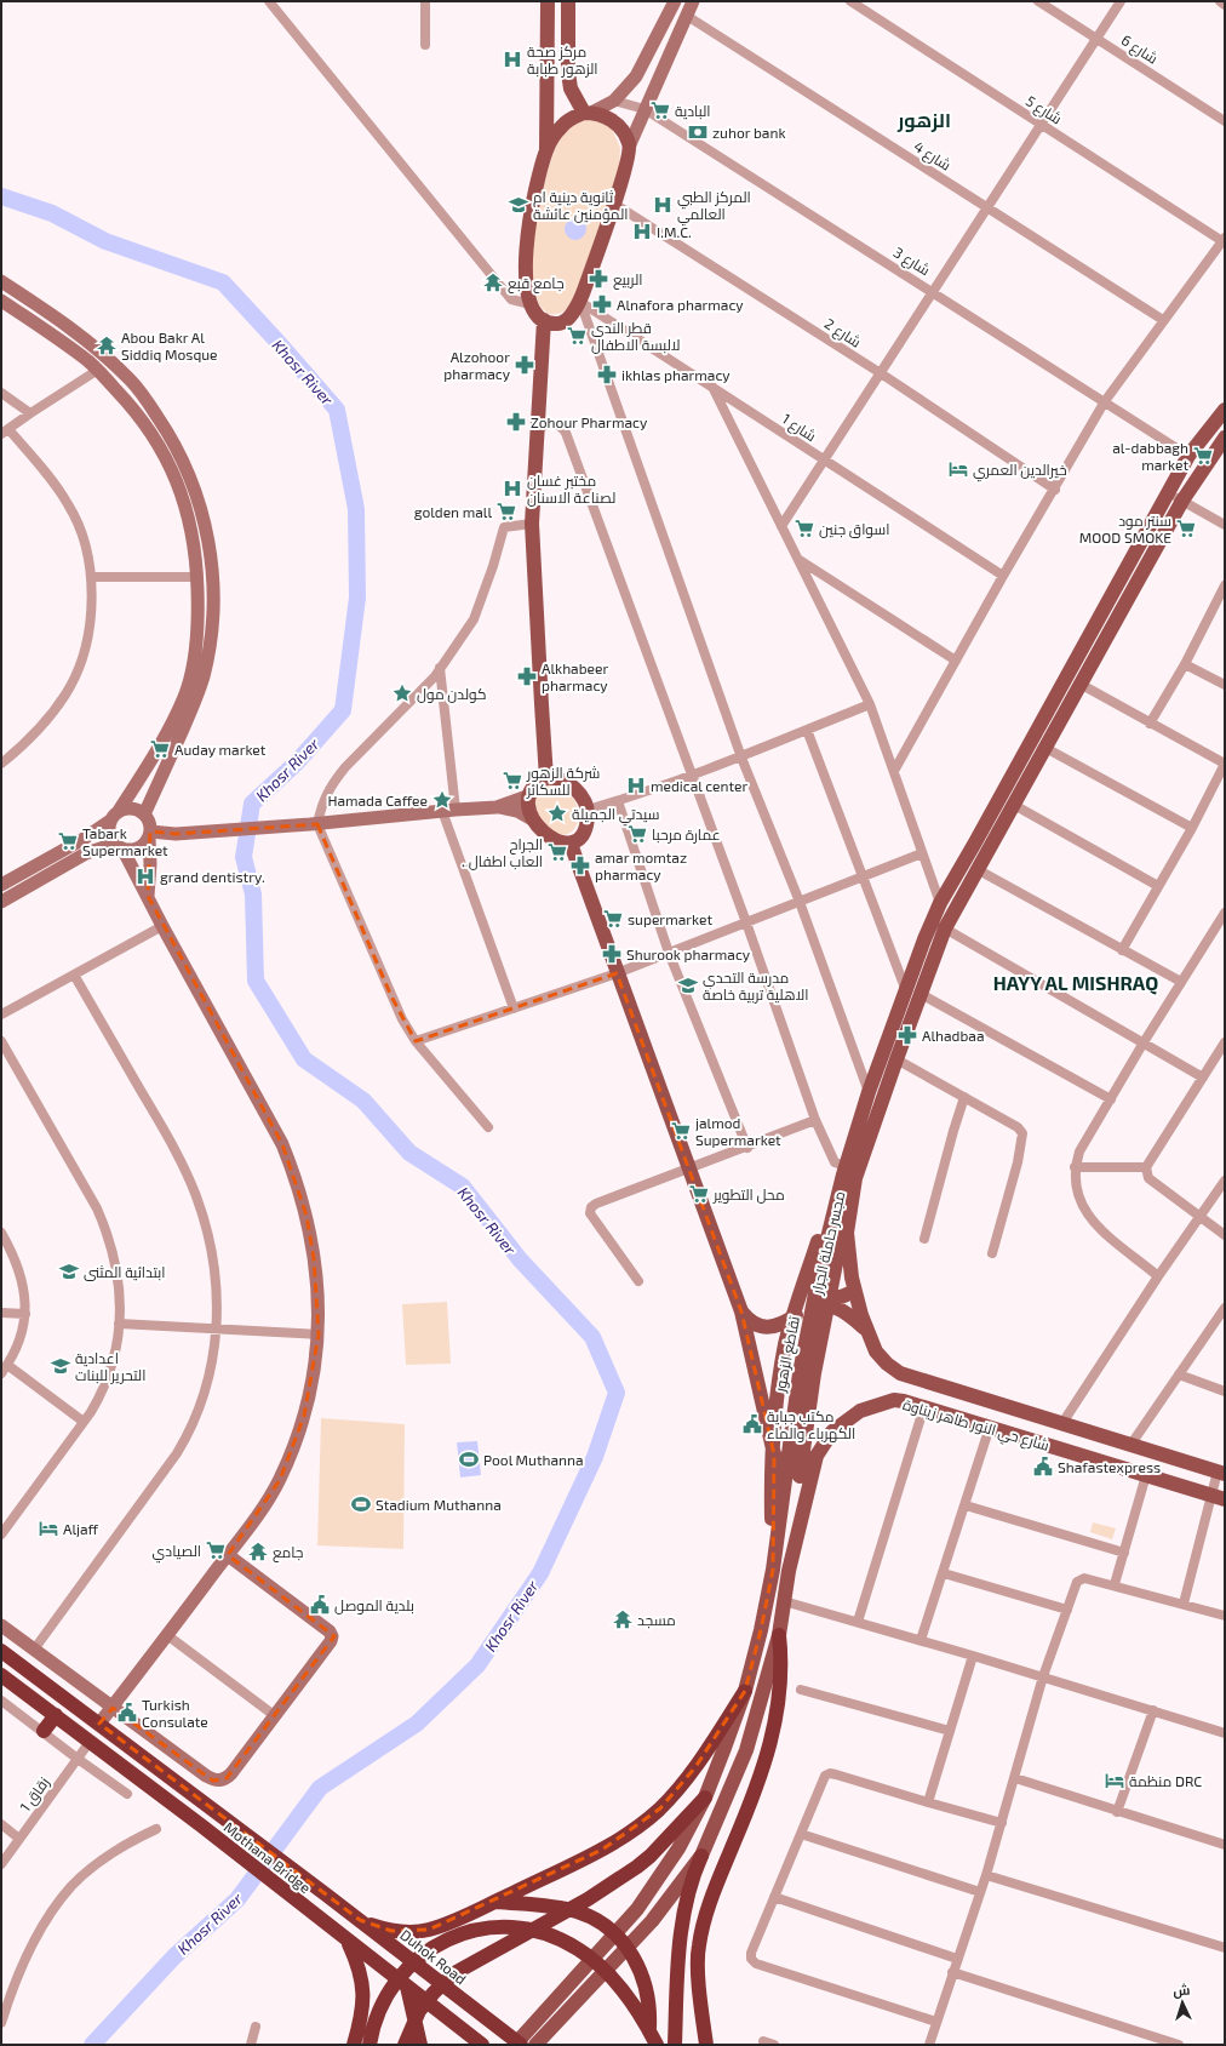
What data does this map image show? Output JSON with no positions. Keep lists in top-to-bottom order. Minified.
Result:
{"streets":{"highway":["Mothana Bridge","Duhok Road"],"main road":["مجسر حاملة الجرار","تقاطع الزهور","شارع حي النور طاهر زيناوة"],"street":["شارع 6","شارع 5","شارع 4","شارع 3","شارع 2","شارع 1","زقاق 1"]},"crossings":[["مجسر حاملة الجرار","تقاطع الزهور"],["زقاق 1","Mothana Bridge"],["Mothana Bridge","Duhok Road"]],"districts":["الزهور","HAYY AL MISHRAQ"],"water":["Khosr River"],"places":{"hospital":["مركز صحة الزهور طبابة","المركز الطبي العالمي","I.M.C.","مختبر غسان لصناعة الاسنان","medical center","grand dentistry."],"supermarket":["البادية","قطر الندى لالبسة الاطفال","al-dabbagh market","golden mall","اسواق جنين","سنتر مود MOOD SMOKE","Auday market","شركة الزهور للسكائر","عمارة مرحبا","Tabark Supermarket","الجراح ..العاب اطفال","supermarket","jalmod Supermarket","محل التطوير","الصيادي"],"bank":["zuhor bank"],"school or university":["ثانوية دينية ام المؤمنين عائشة","مدرسة التحدي الاهلية تربية خاصة","ابتدائية المثنى","اعدادية التحرير للبنات"],"pharmacy":["الربيع","Alnafora pharmacy","Alzohoor pharmacy","ikhlas pharmacy","Zohour Pharmacy","Alkhabeer pharmacy","amar momtaz pharmacy","Shurook pharmacy","Alhadbaa"],"temple":["جامع قبع","Abou Bakr Al Siddiq Mosque","جامع","مسجد"],"hotel":["خيرالدين العمري","Aljaff","منظمة DRC"],"place":["كولدن مول","Hamada Caffee","سيدتي الجميلة"],"public building":["مكتب جباية الكهرباء والماء","Shafastexpress","بلدية الموصل","Turkish Consulate"],"sports":["Pool Muthanna","Stadium Muthanna"]},"north":"top"}
